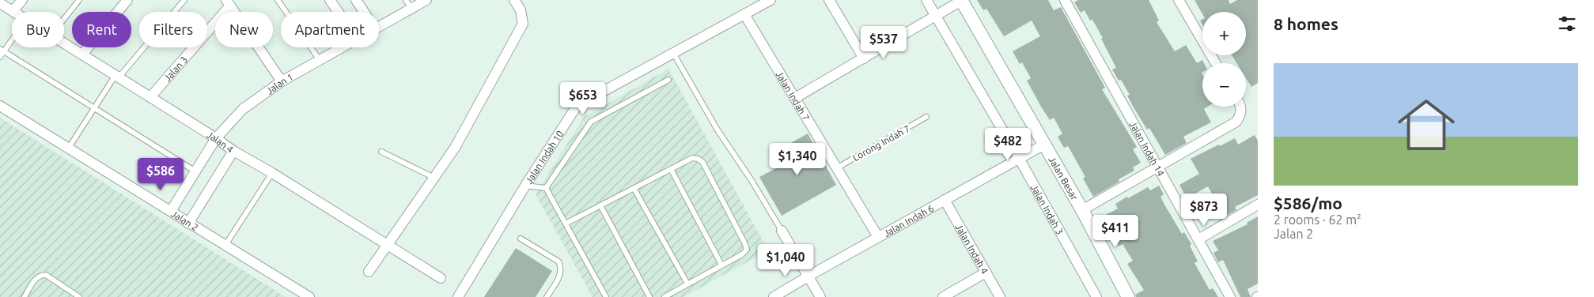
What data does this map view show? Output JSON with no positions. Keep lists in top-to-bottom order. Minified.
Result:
{"streets":{"street":["Jalan 3","Jalan 1","Jalan Indah 7","Jalan 4","Jalan Indah 14","Jalan Indah 10","Jalan Besar","Jalan Indah 3","Jalan 2","Jalan Indah 6","Jalan Indah 4"],"lane":["Lorong Indah 7"]},"crossings":[["Jalan 3","Jalan 4"],["Jalan 1","Jalan 4"],["Jalan 1","Jalan 2"],["Jalan Indah 7","Lorong Indah 7"],["Jalan Indah 7","Jalan Indah 10"],["Jalan Indah 7","Jalan Indah 6"],["Jalan Besar","Jalan Indah 6"],["Jalan Indah 3","Jalan Indah 6"],["Jalan Indah 6","Jalan Indah 4"]],"page":{"heading":"8 homes","map_buttons":["+","−"],"chip":["Buy","Rent","Filters","New","Apartment"],"price":["$537","$653","$482","$1,340","$586","$873","$411","$1,040"],"list":[{"name":"$586/mo","note":"2 rooms · 62 m² · Jalan 2"}]}}
